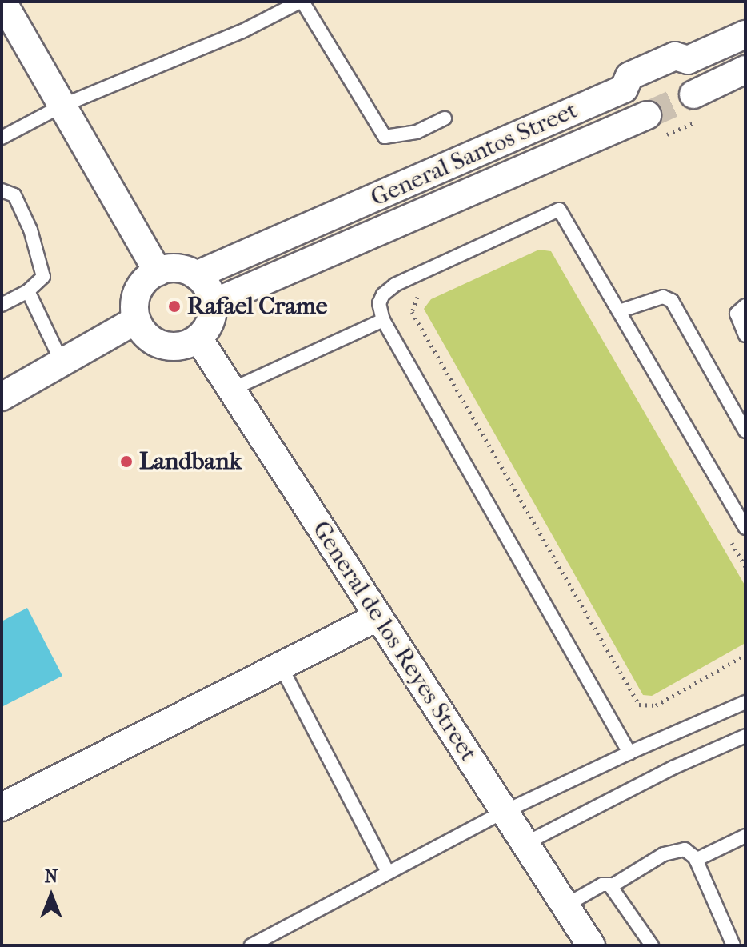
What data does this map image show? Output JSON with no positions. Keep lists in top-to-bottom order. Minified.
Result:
{"streets":{"street":["General Santos Street","General de los Reyes Street"]},"crossings":[["General Santos Street","General de los Reyes Street"]],"places":["Rafael Crame","Landbank"],"north":"top"}
